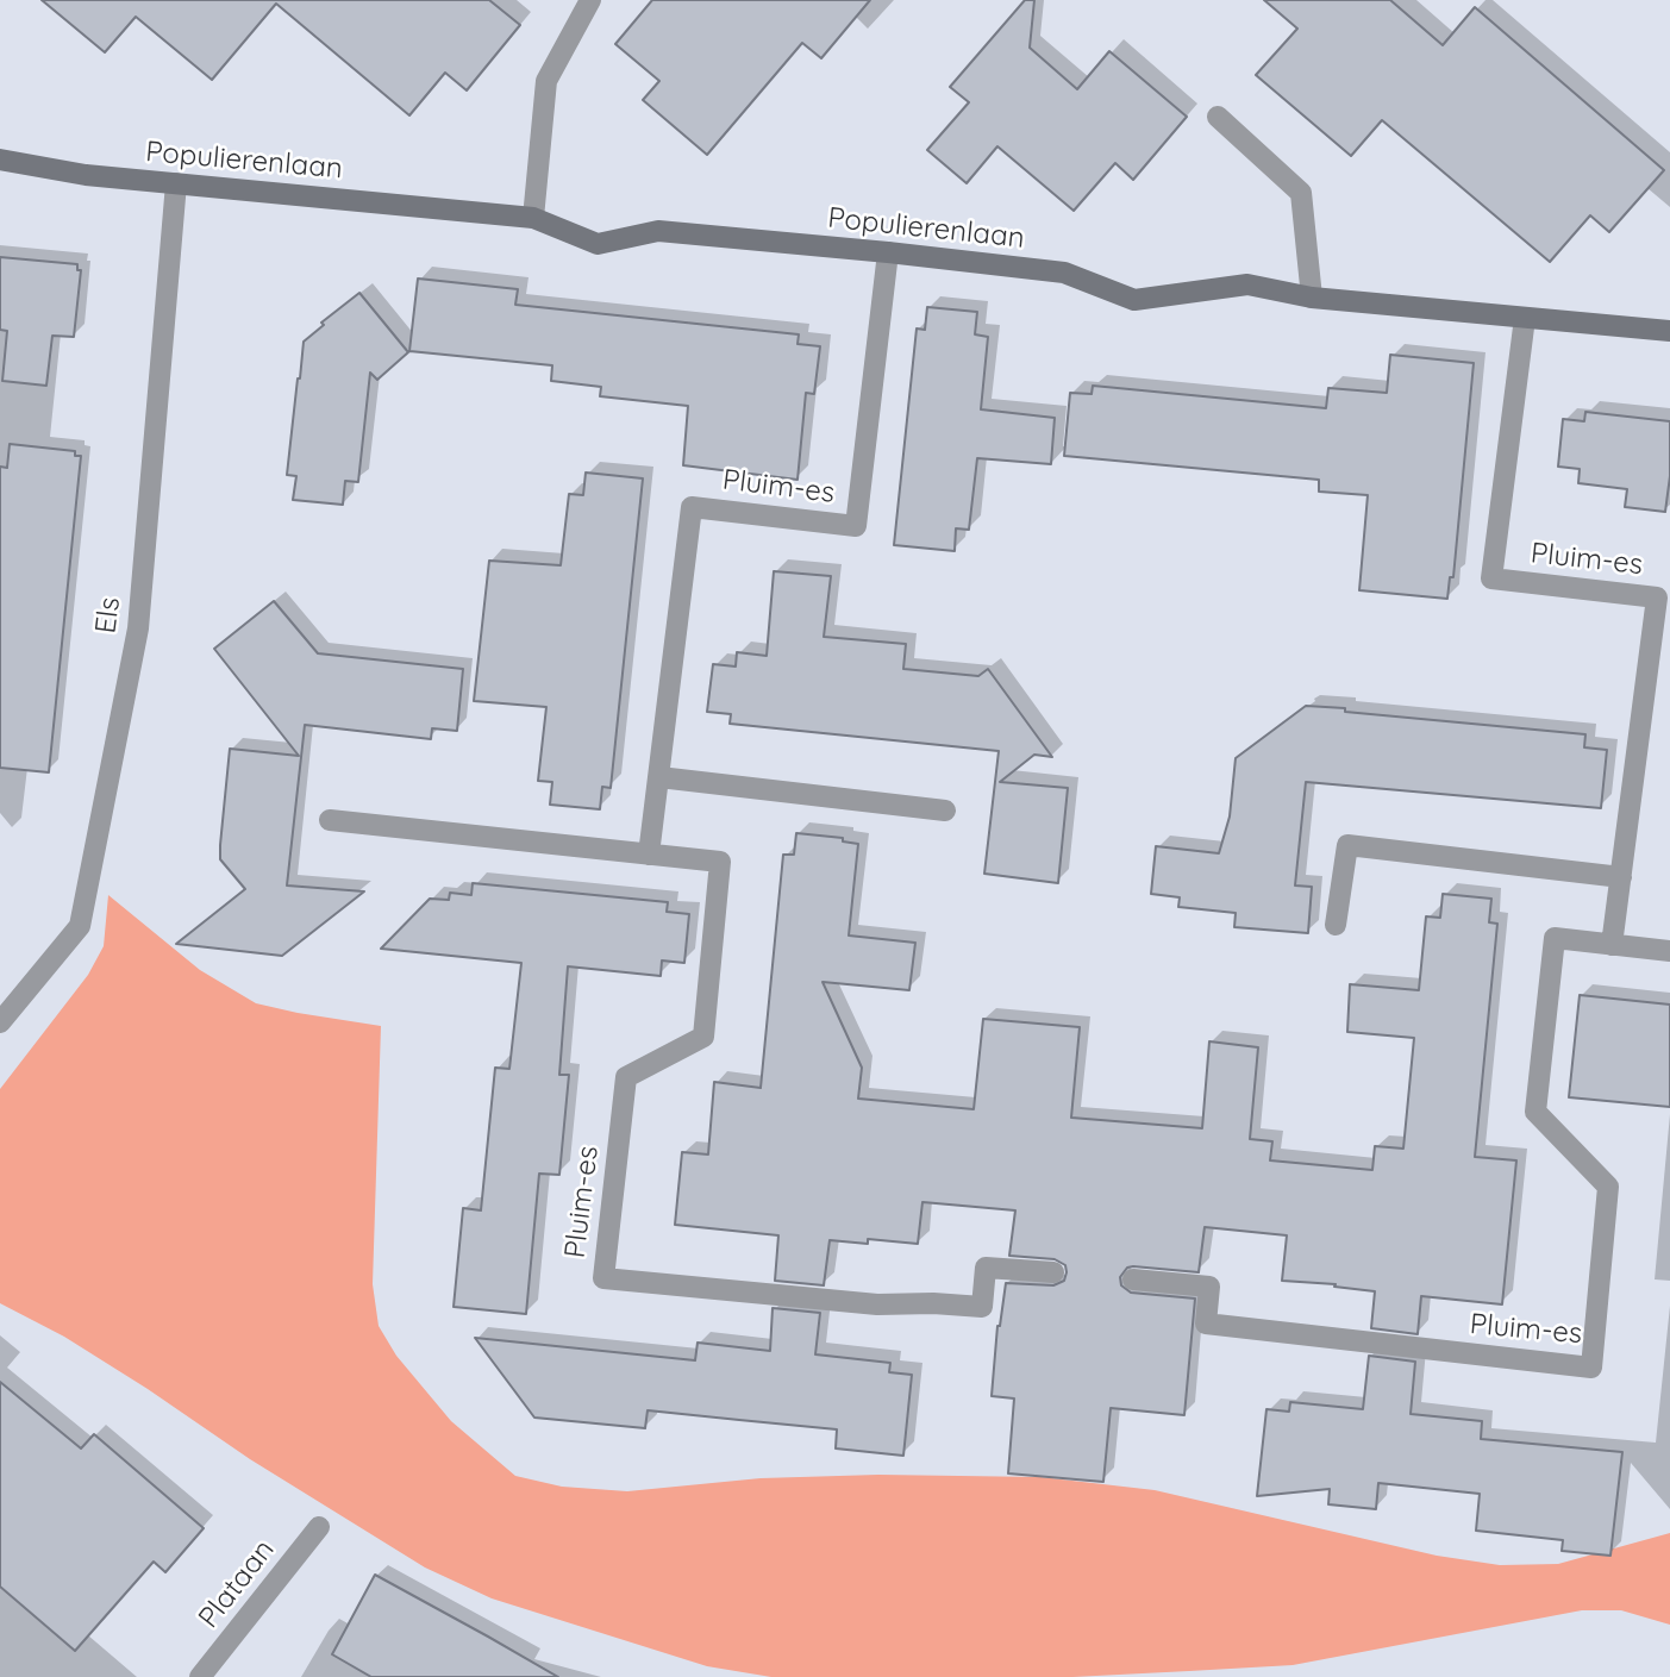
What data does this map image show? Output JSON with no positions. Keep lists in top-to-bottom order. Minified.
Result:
{"streets":{"street":["Populierenlaan","Pluim-es","Els","Plataan"]},"crossings":[["Populierenlaan","Pluim-es"],["Populierenlaan","Els"]]}
